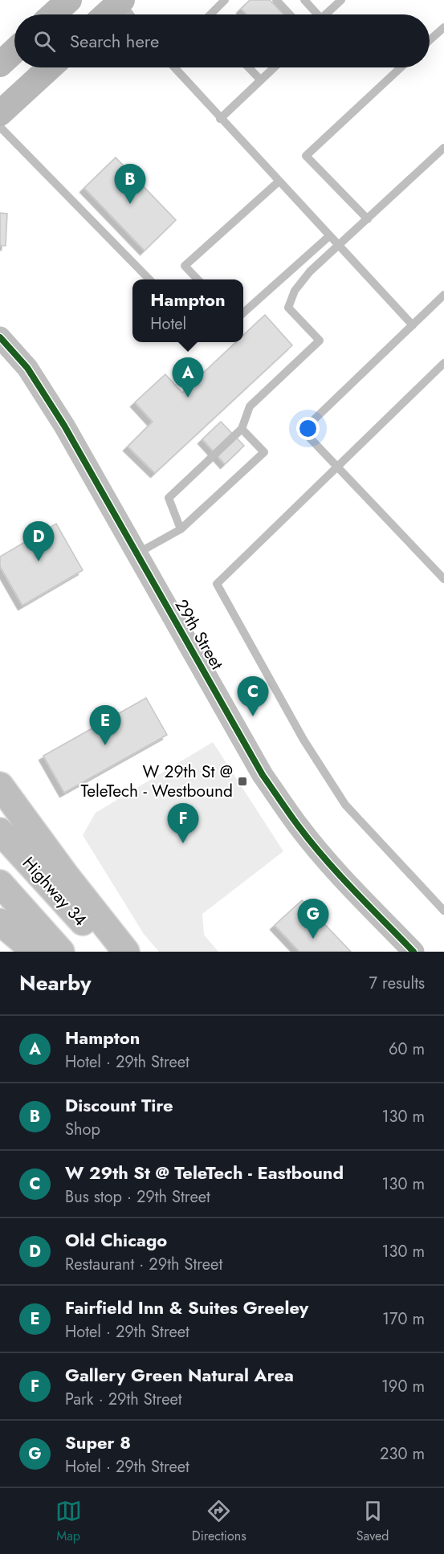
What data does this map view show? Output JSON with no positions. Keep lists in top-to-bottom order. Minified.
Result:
{"streets":{"highway":["Highway 34"],"street":["29th Street"]},"places":{"transit":["W 29th St @ TeleTech - Westbound"]},"page":{"search":"Search here","pins":["B","A","D","C","E","F","G"],"popup":["Hampton","Hotel"],"heading":["Nearby","7 results"],"list":[{"mark":"A","name":"Hampton","note":"Hotel · 29th Street","value":"60 m"},{"mark":"B","name":"Discount Tire","note":"Shop","value":"130 m"},{"mark":"C","name":"W 29th St @ TeleTech - Eastbound","note":"Bus stop · 29th Street","value":"130 m"},{"mark":"D","name":"Old Chicago","note":"Restaurant · 29th Street","value":"130 m"},{"mark":"E","name":"Fairfield Inn & Suites Greeley","note":"Hotel · 29th Street","value":"170 m"},{"mark":"F","name":"Gallery Green Natural Area","note":"Park · 29th Street","value":"190 m"},{"mark":"G","name":"Super 8","note":"Hotel · 29th Street","value":"230 m"}],"nav":["Map","Directions","Saved"]}}
